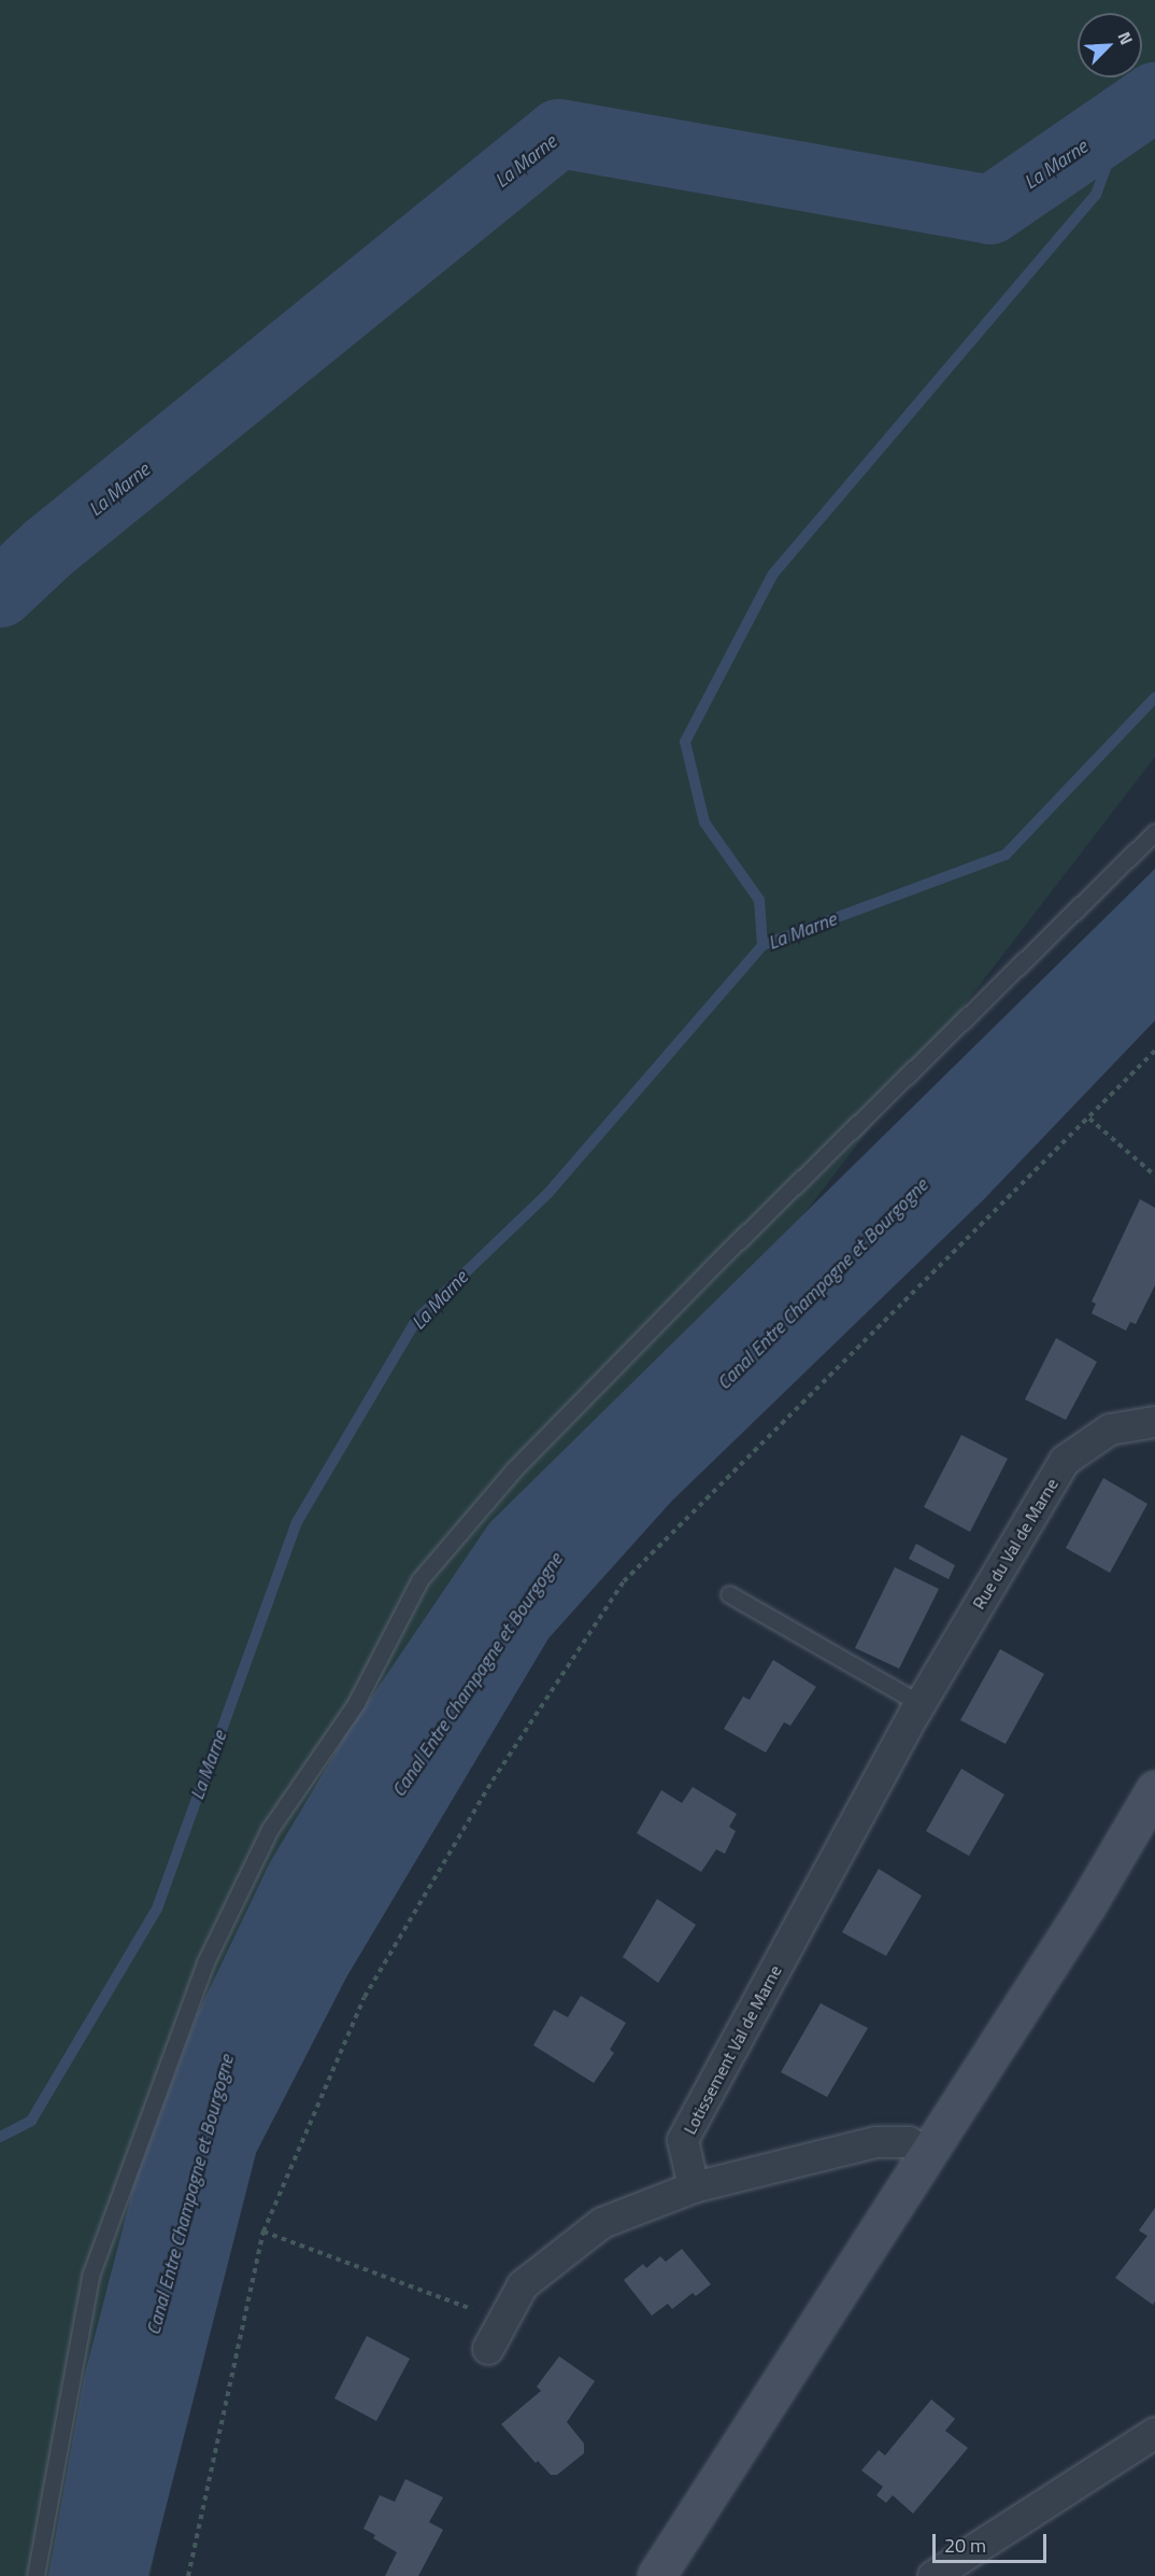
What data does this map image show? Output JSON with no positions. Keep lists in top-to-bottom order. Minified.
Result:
{"streets":{"street":["Rue du Val de Marne","Lotissement Val de Marne"]},"crossings":[["Rue du Val de Marne","Lotissement Val de Marne"]],"water":["La Marne","Canal Entre Champagne et Bourgogne"],"scale_bar":"20 m","north":"top right"}
